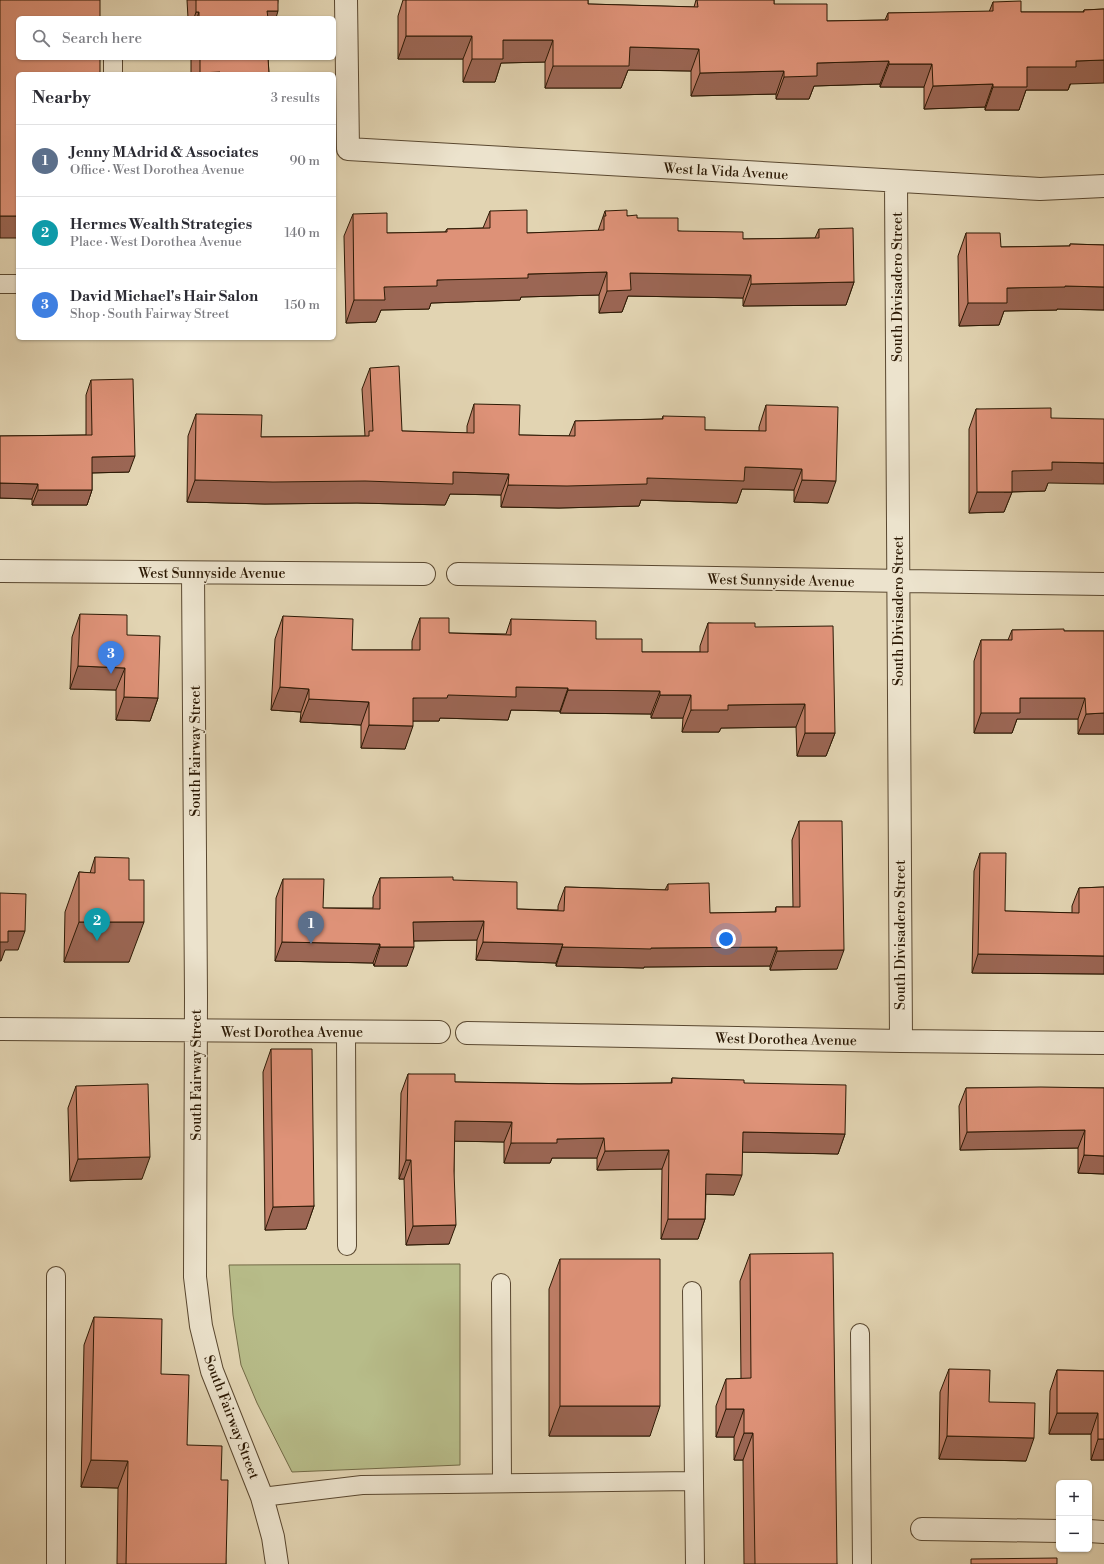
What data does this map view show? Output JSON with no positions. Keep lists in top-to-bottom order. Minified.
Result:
{"streets":{"street":["West la Vida Avenue","South Divisadero Street","West Sunnyside Avenue","South Fairway Street","West Dorothea Avenue"]},"crossings":[["West la Vida Avenue","South Divisadero Street"],["South Divisadero Street","West Sunnyside Avenue"],["South Divisadero Street","West Dorothea Avenue"],["West Sunnyside Avenue","South Fairway Street"],["South Fairway Street","West Dorothea Avenue"]],"page":{"search":"Search here","heading":["Nearby","3 results"],"list":[{"mark":"1","name":"Jenny MAdrid & Associates","note":"Office · West Dorothea Avenue","value":"90 m"},{"mark":"2","name":"Hermes Wealth Strategies","note":"Place · West Dorothea Avenue","value":"140 m"},{"mark":"3","name":"David Michael's Hair Salon","note":"Shop · South Fairway Street","value":"150 m"}],"pins":["3","2","1"],"map_buttons":["+","−"]}}
